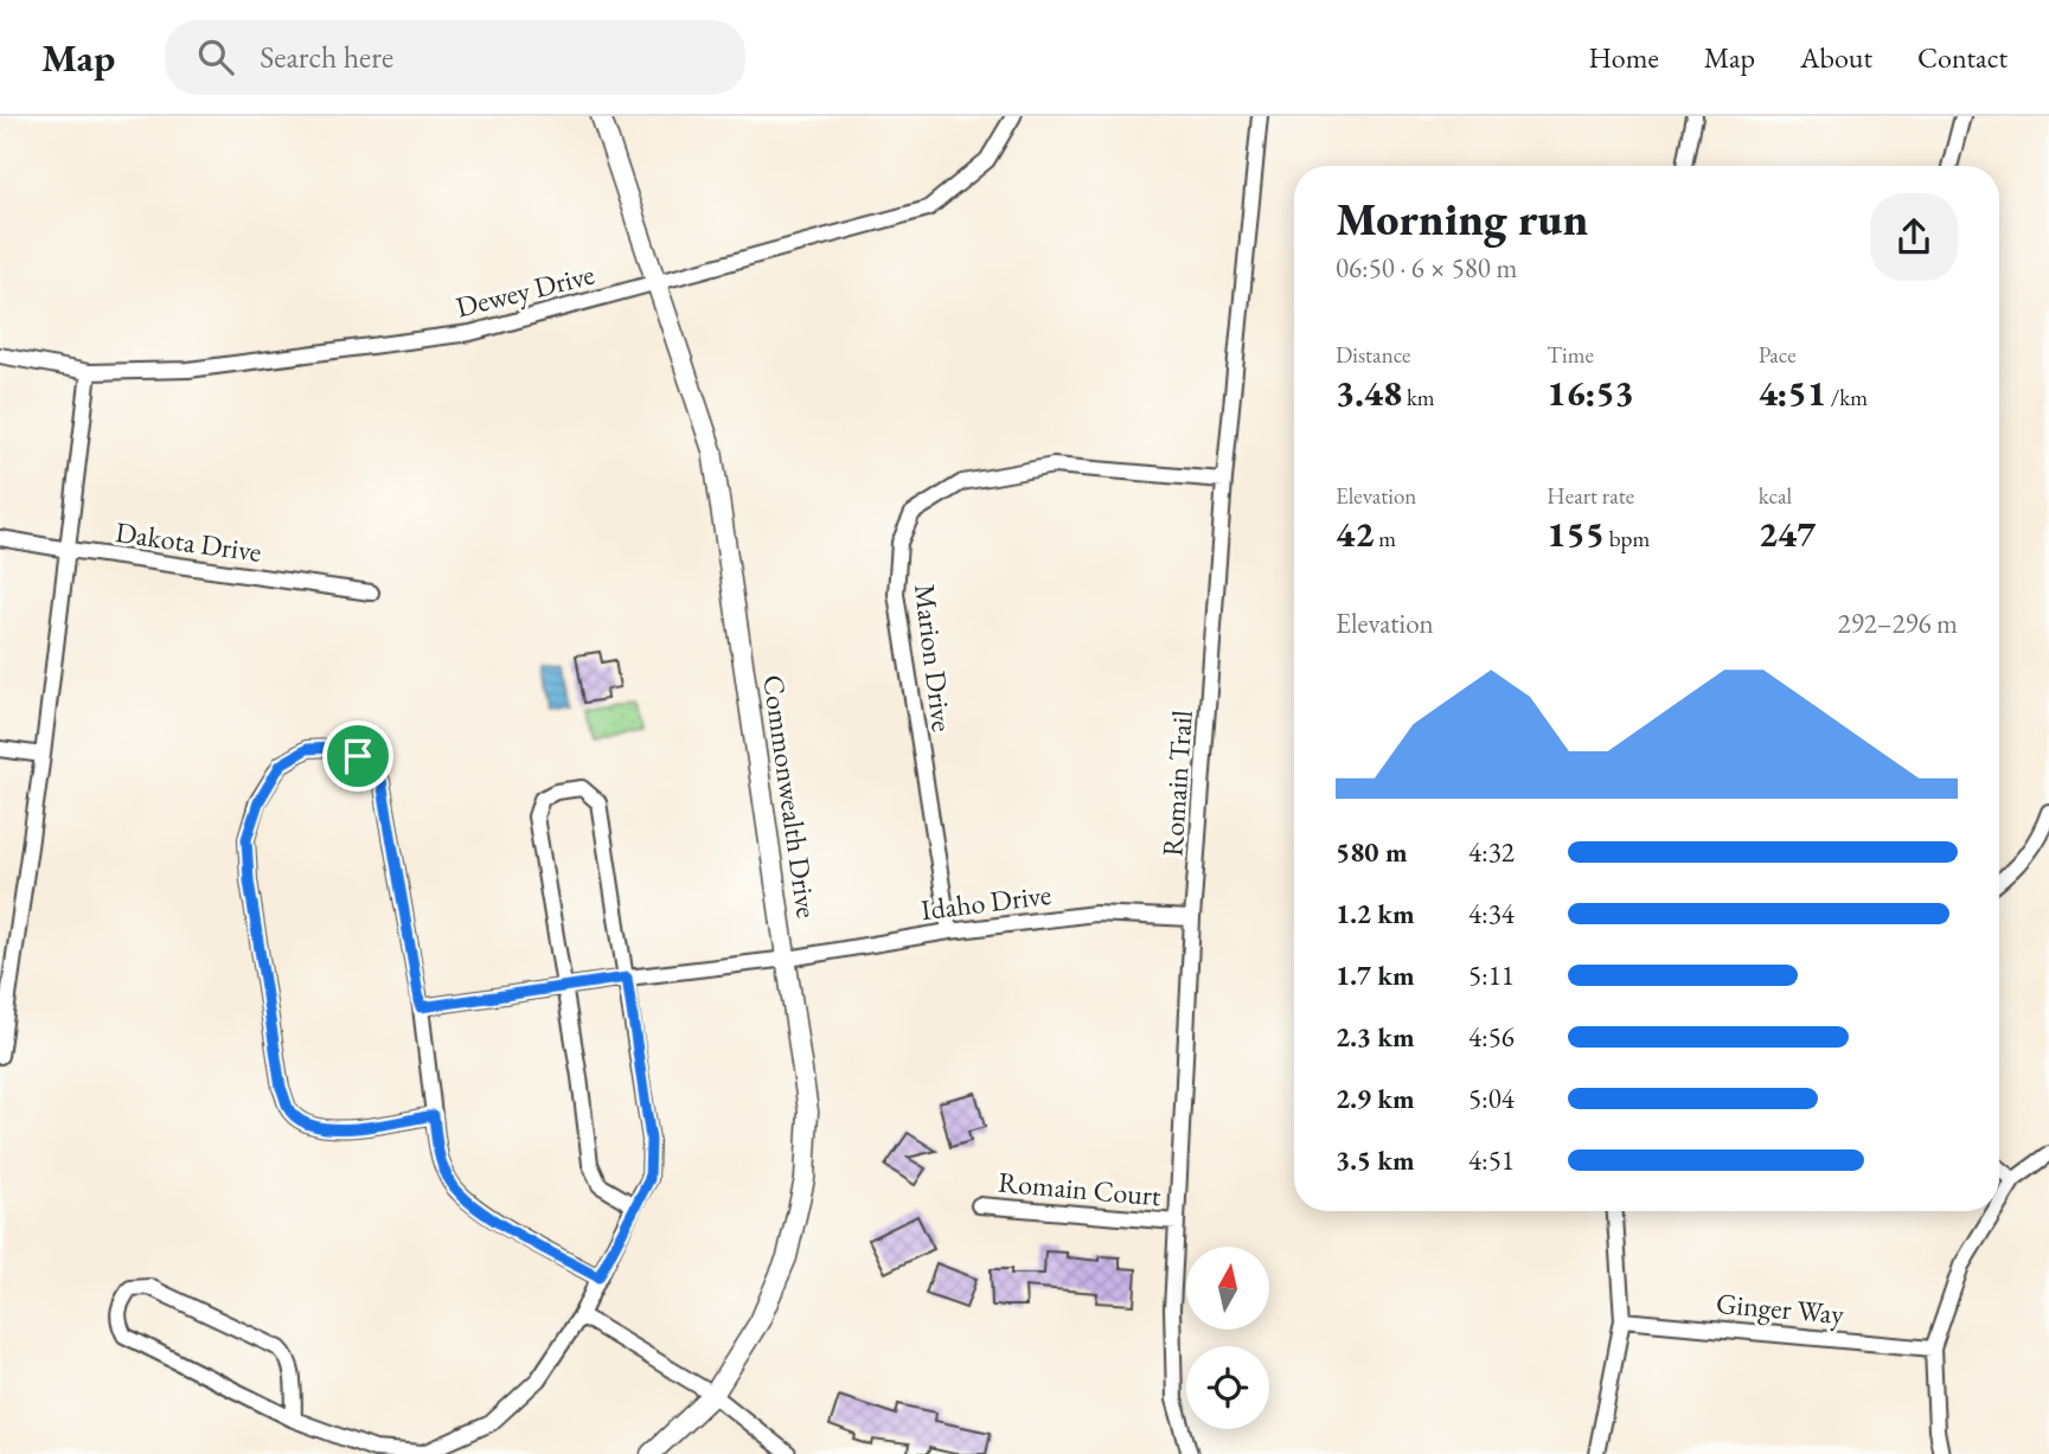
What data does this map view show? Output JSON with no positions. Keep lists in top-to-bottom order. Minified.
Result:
{"streets":{"street":["Dewey Drive","Dakota Drive","Marion Drive","Romain Trail","Commonwealth Drive","Idaho Drive","Romain Court","Ginger Way"]},"crossings":[["Dewey Drive","Commonwealth Drive"],["Marion Drive","Romain Trail"],["Marion Drive","Idaho Drive"],["Romain Trail","Idaho Drive"],["Romain Trail","Romain Court"],["Commonwealth Drive","Idaho Drive"]],"north":"top","page":{"header":"Map","search":"Search here","nav":["Home","Map","About","Contact"],"heading":["Morning run","06:50 · 6 × 580 m"],"stats":[["Distance","3.48 km"],["Time","16:53"],["Pace","4:51 /km"],["Elevation","42 m"],["Heart rate","155 bpm"],["kcal","247"]],"chart":["Elevation","292–296 m"],"list":[{"name":"580 m","note":"4:32"},{"name":"1.2 km","note":"4:34"},{"name":"1.7 km","note":"5:11"},{"name":"2.3 km","note":"4:56"},{"name":"2.9 km","note":"5:04"},{"name":"3.5 km","note":"4:51"}]}}
